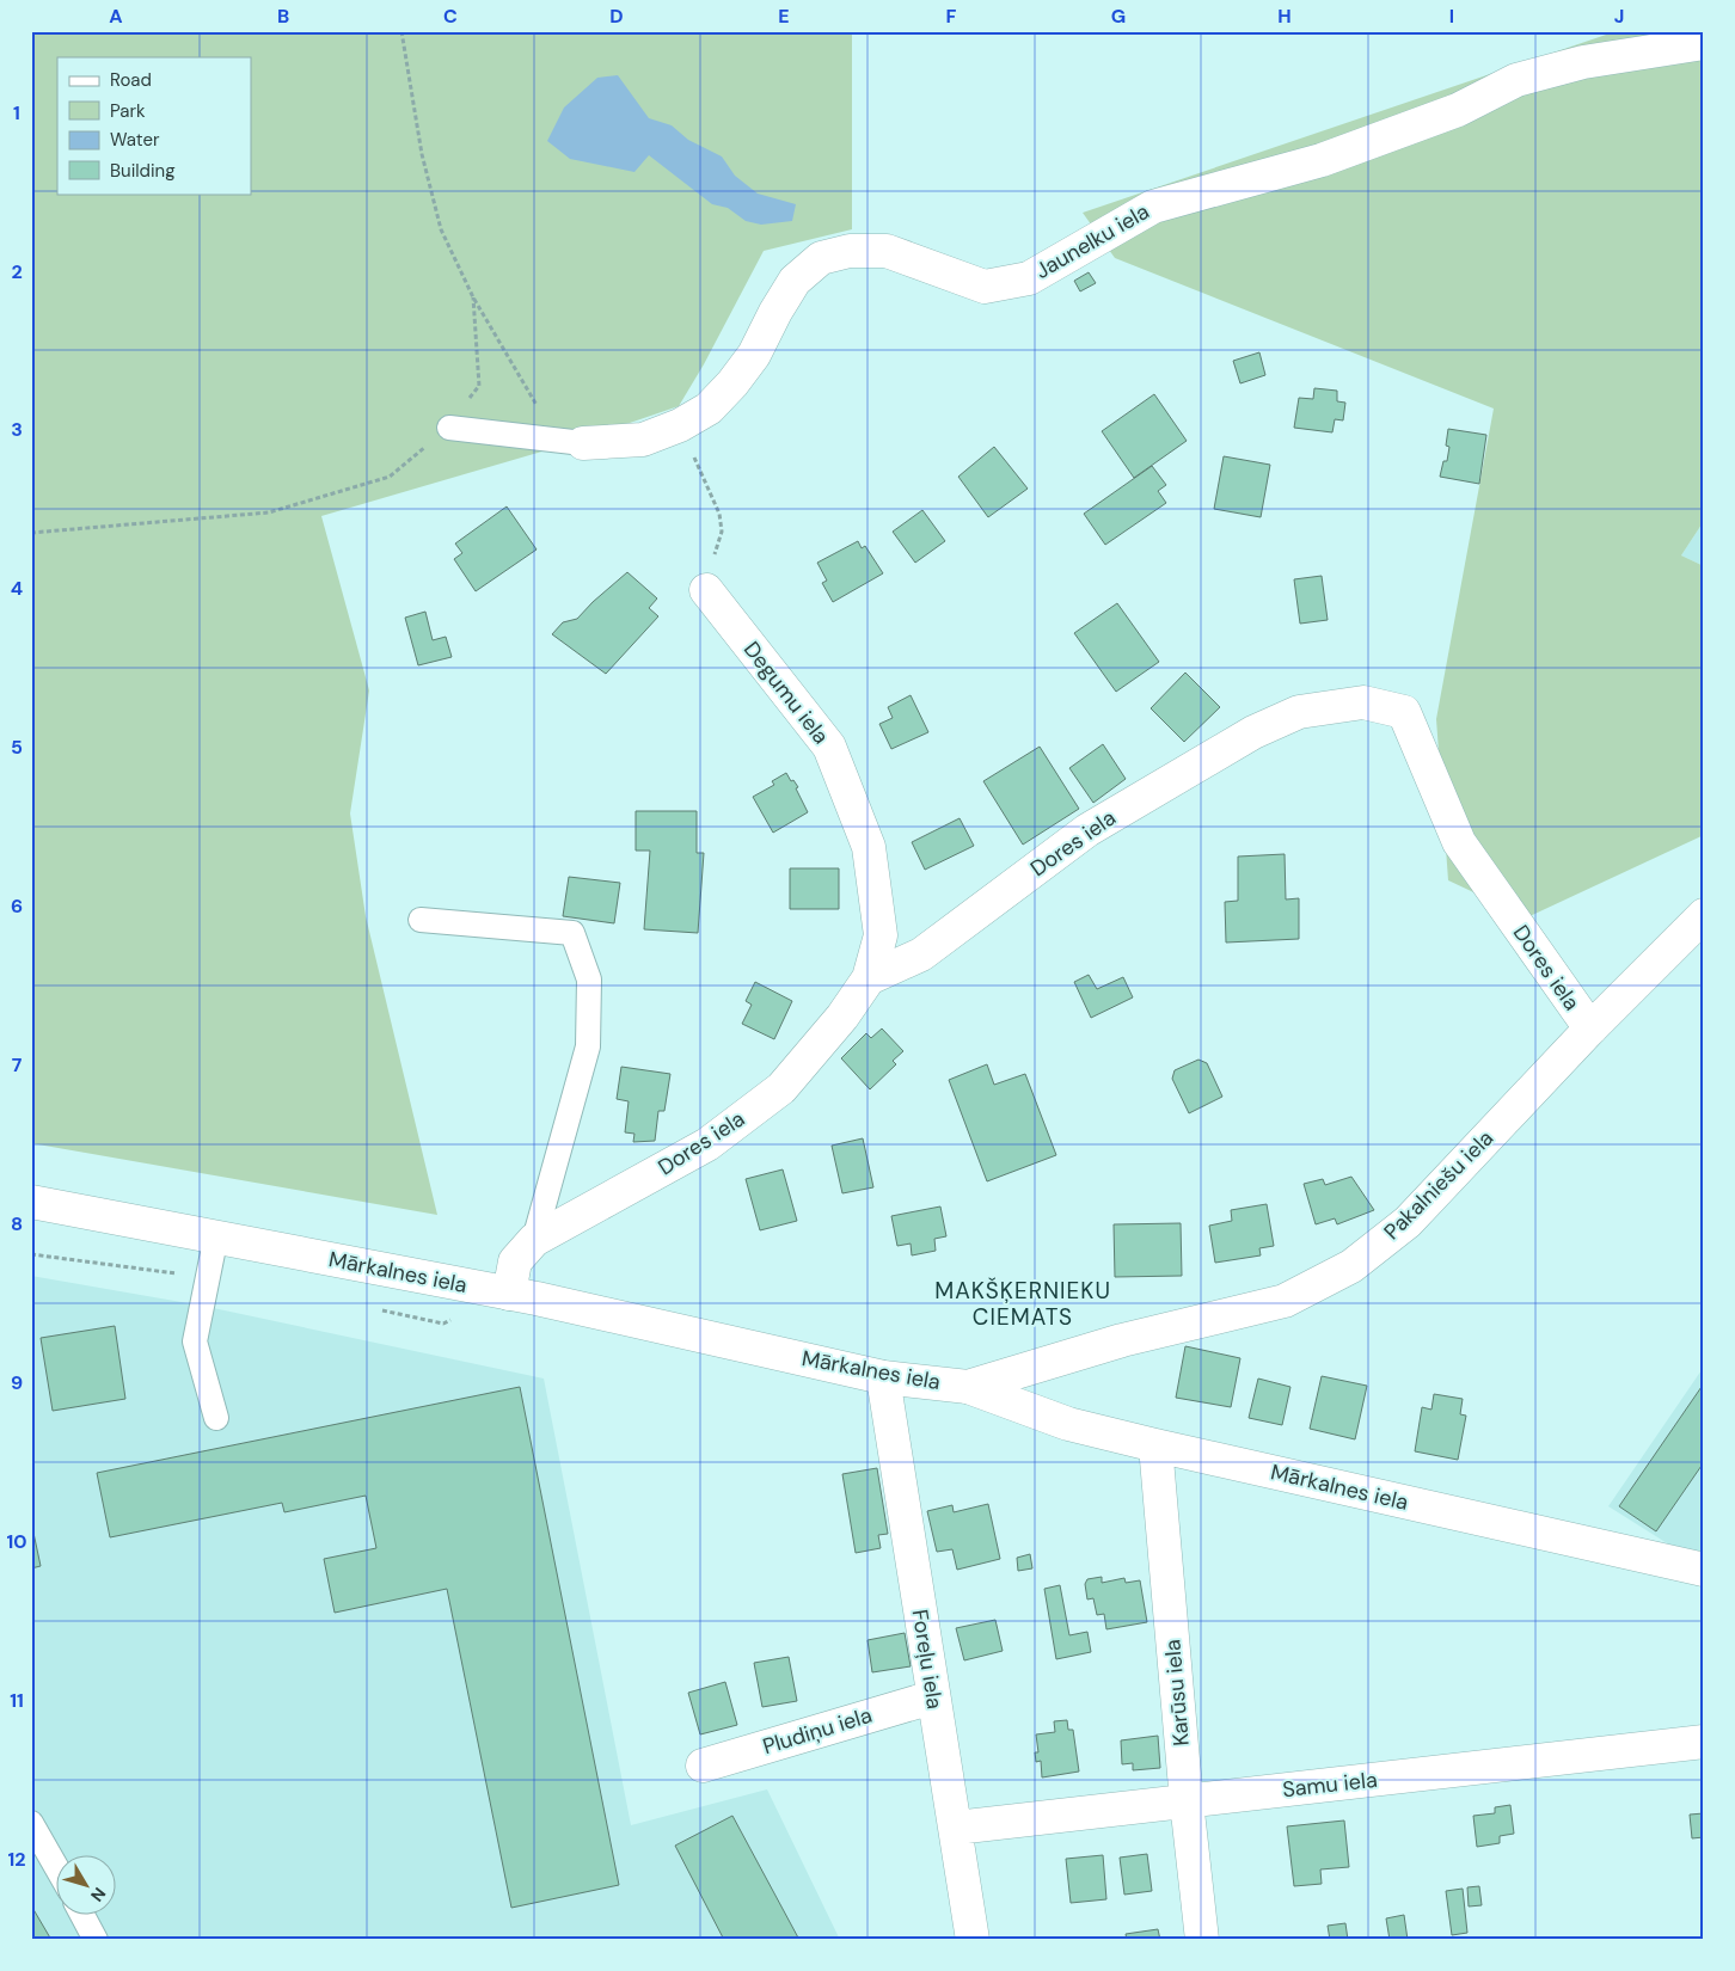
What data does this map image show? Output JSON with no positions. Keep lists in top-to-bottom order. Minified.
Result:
{"streets":{"street":["Jaunelku iela","Degumu iela","Dores iela","Pakalniešu iela","Mārkalnes iela","Foreļu iela","Karūsu iela","Pludiņu iela","Samu iela"]},"crossings":[["Degumu iela","Dores iela"],["Dores iela","Pakalniešu iela"],["Dores iela","Mārkalnes iela"],["Pakalniešu iela","Mārkalnes iela"],["Mārkalnes iela","Foreļu iela"],["Mārkalnes iela","Karūsu iela"],["Foreļu iela","Pludiņu iela"],["Foreļu iela","Samu iela"],["Karūsu iela","Samu iela"]],"districts":["MAKŠĶERNIEKU CIEMATS"],"legend":["Road","Park","Water","Building"],"north":"bottom right","grid":{"columns":["A","B","C","D","E","F","G","H","I","J"],"rows":["1","2","3","4","5","6","7","8","9","10","11","12"]}}
